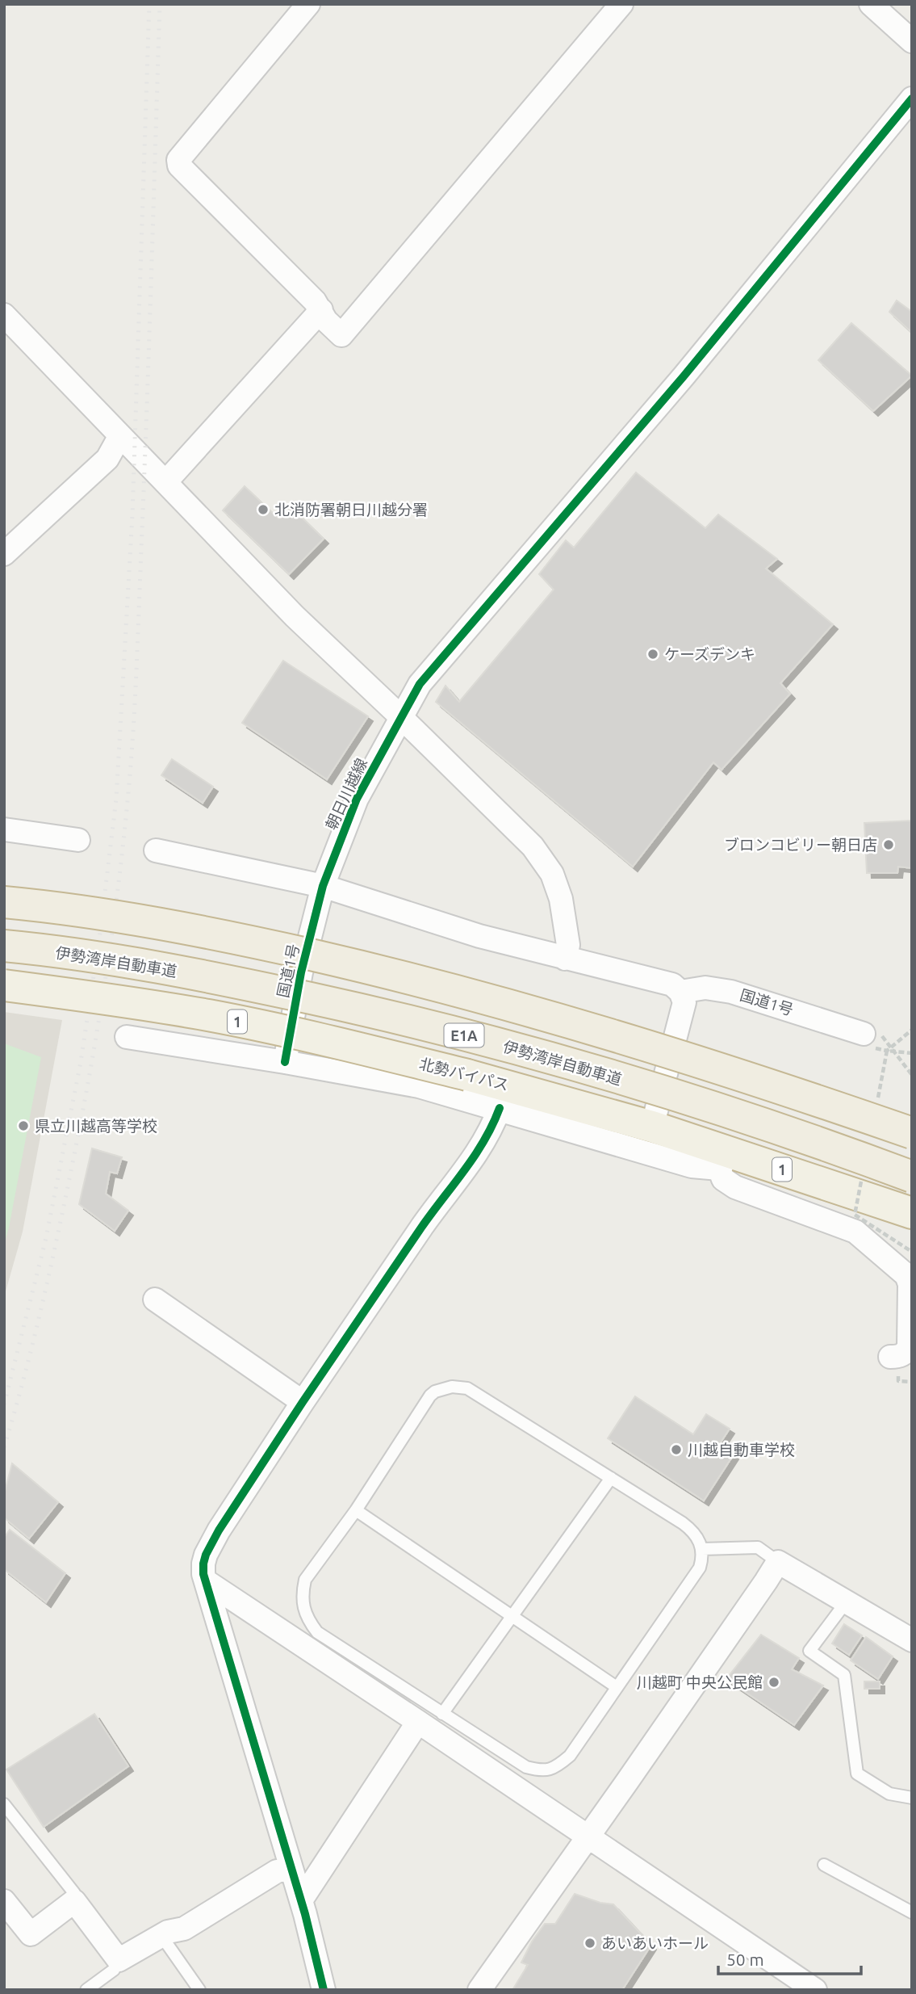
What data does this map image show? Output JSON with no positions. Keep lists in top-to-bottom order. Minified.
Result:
{"streets":{"highway":["伊勢湾岸自動車道","1","E1A","北勢バイパス"],"street":["朝日川越線","国道1号"]},"crossings":[["朝日川越線","国道1号"],["国道1号","1"],["1","北勢バイパス"]],"places":["北消防署朝日川越分署","ケーズデンキ","ブロンコビリー朝日店","県立川越高等学校","川越自動車学校","川越町 中央公民館","あいあいホール"],"scale_bar":"50 m"}
